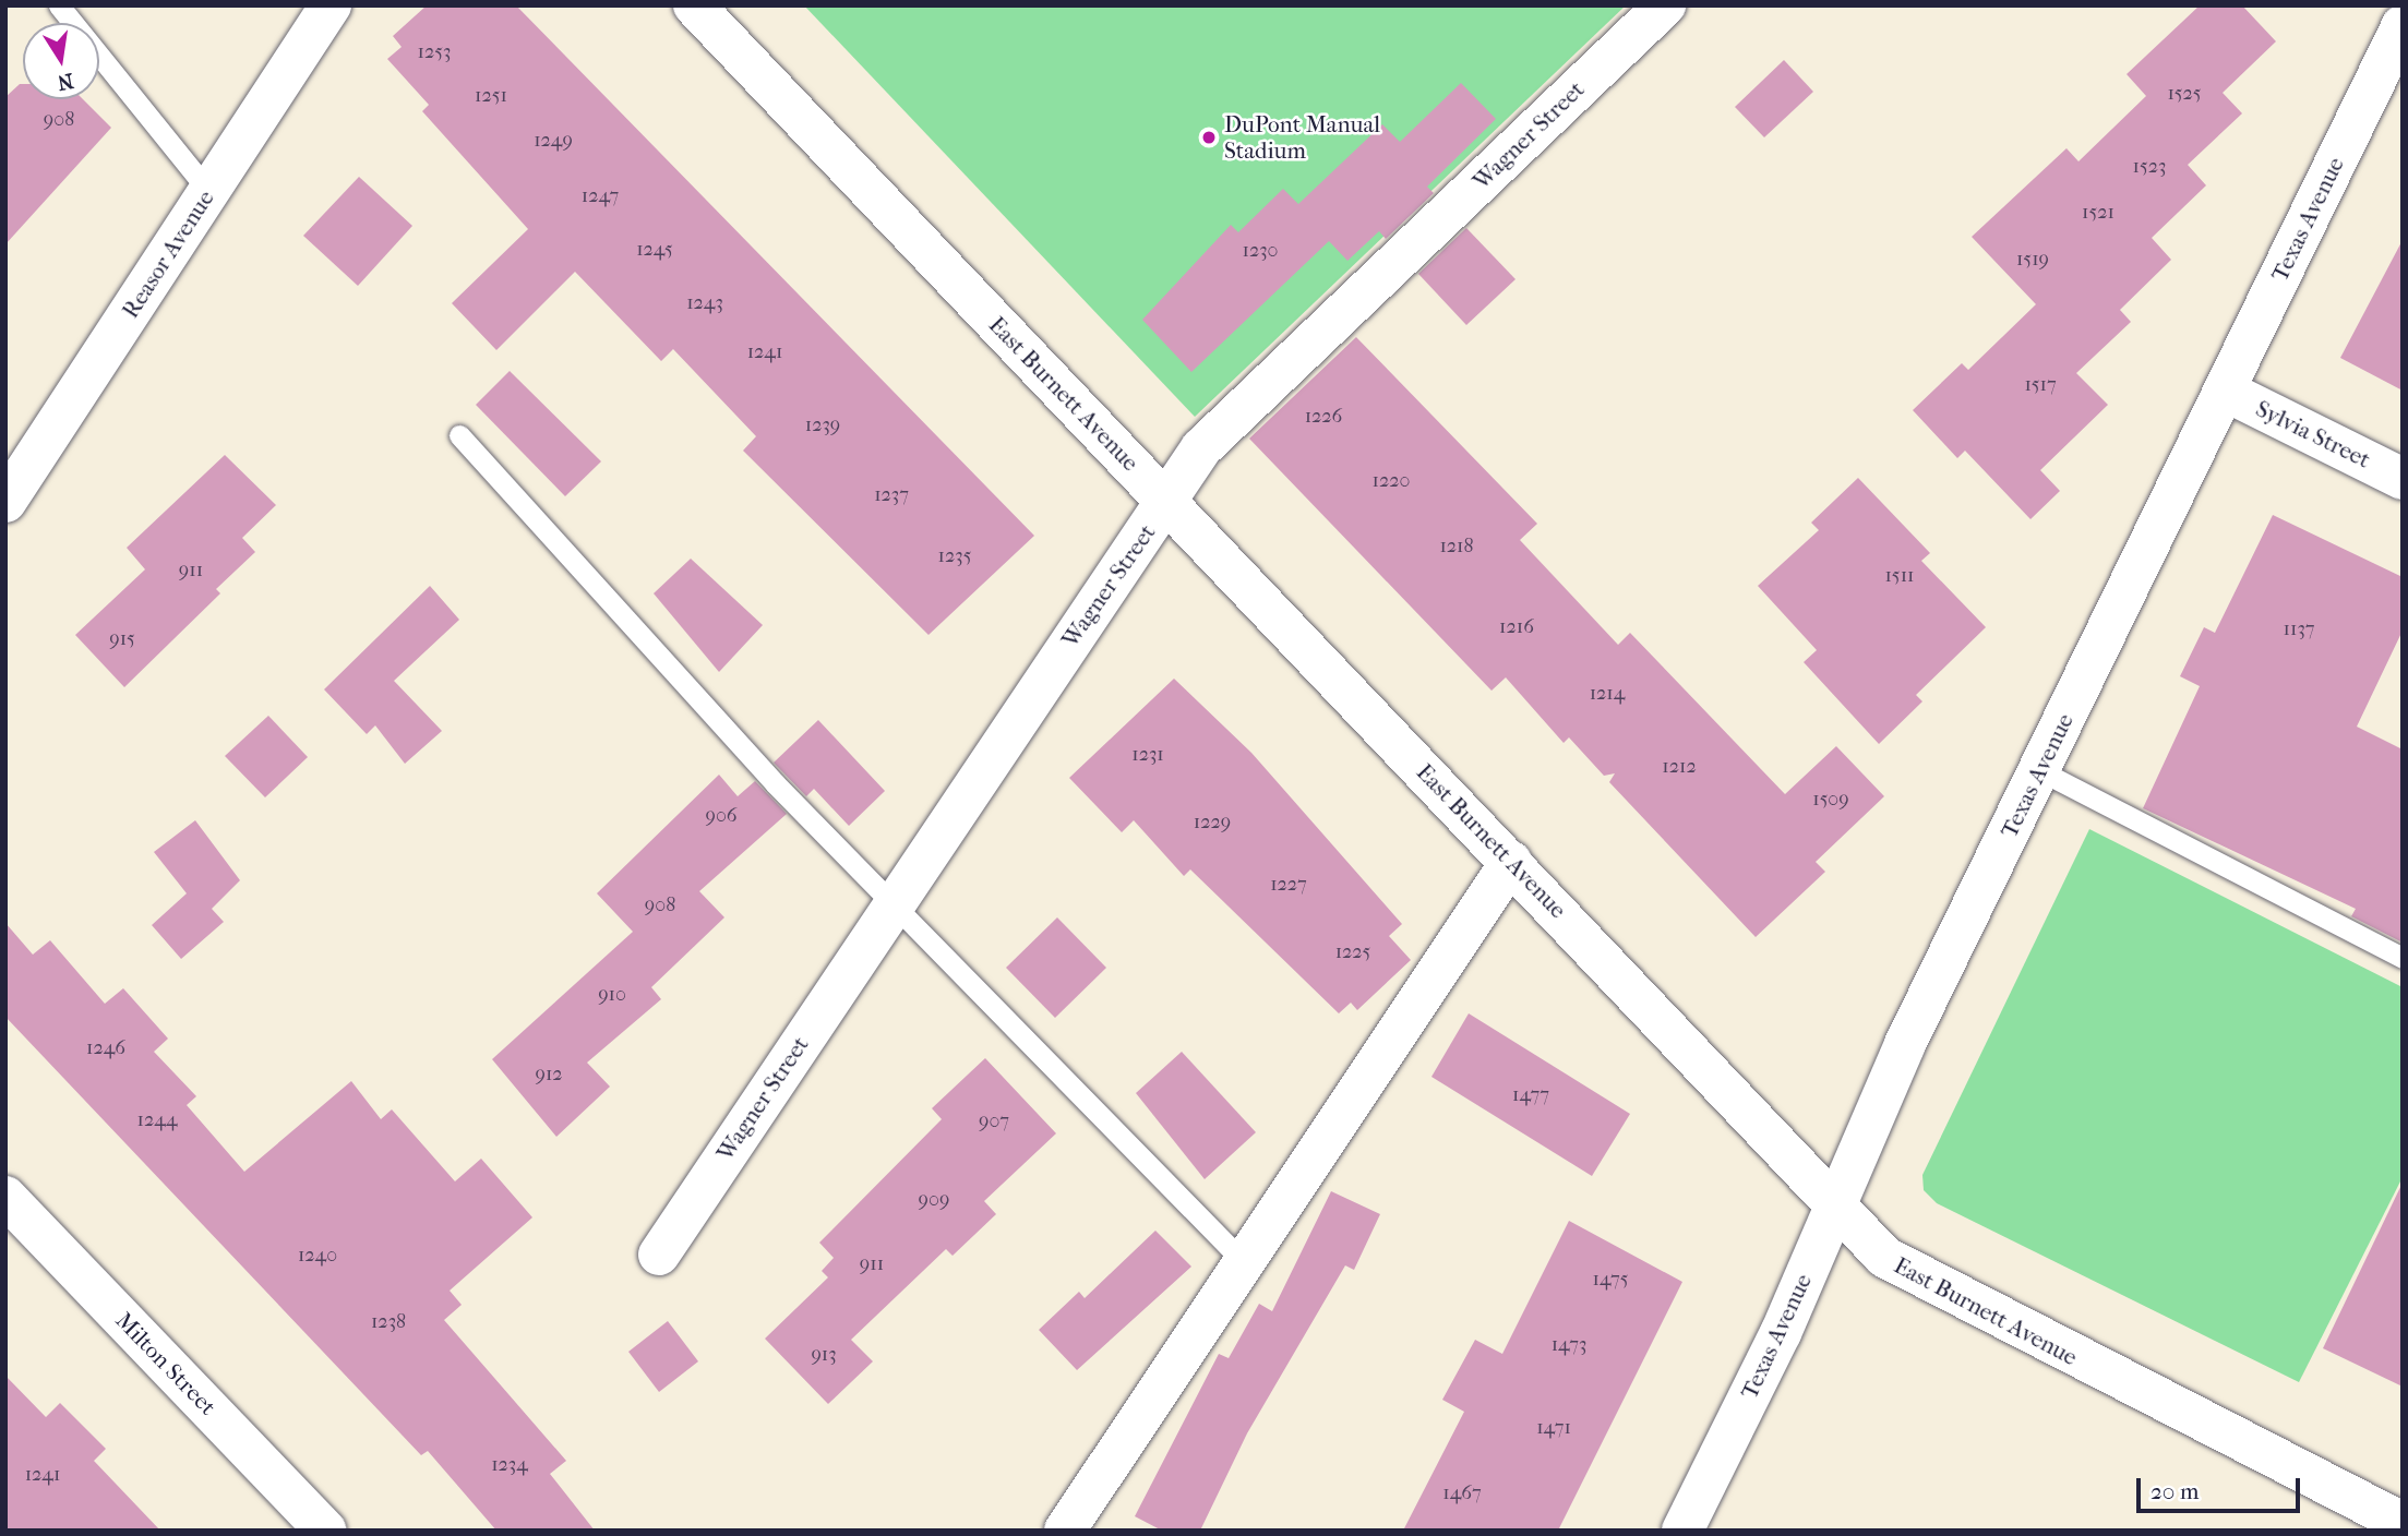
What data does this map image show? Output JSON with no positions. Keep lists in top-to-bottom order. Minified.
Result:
{"streets":{"street":["Wagner Street","Texas Avenue","Reasor Avenue","East Burnett Avenue","Sylvia Street","Milton Street"]},"crossings":[["Wagner Street","East Burnett Avenue"],["Texas Avenue","East Burnett Avenue"],["Texas Avenue","Sylvia Street"]],"places":["DuPont Manual Stadium"],"house_numbers":["1253","1525","1251","908","1249","1523","1247","1521","1245","1230","1519","1243","1241","1517","1226","1239","1220","1237","1218","1235","911","1511","1216","1137","915","1214","1231","1212","1509","906","1229","1227","908","1225","910","1246","912","1477","1244","907","909","1240","911","1475","1238","1473","913","1471","1234","1241","1467"],"scale_bar":"20 m","north":"bottom"}
